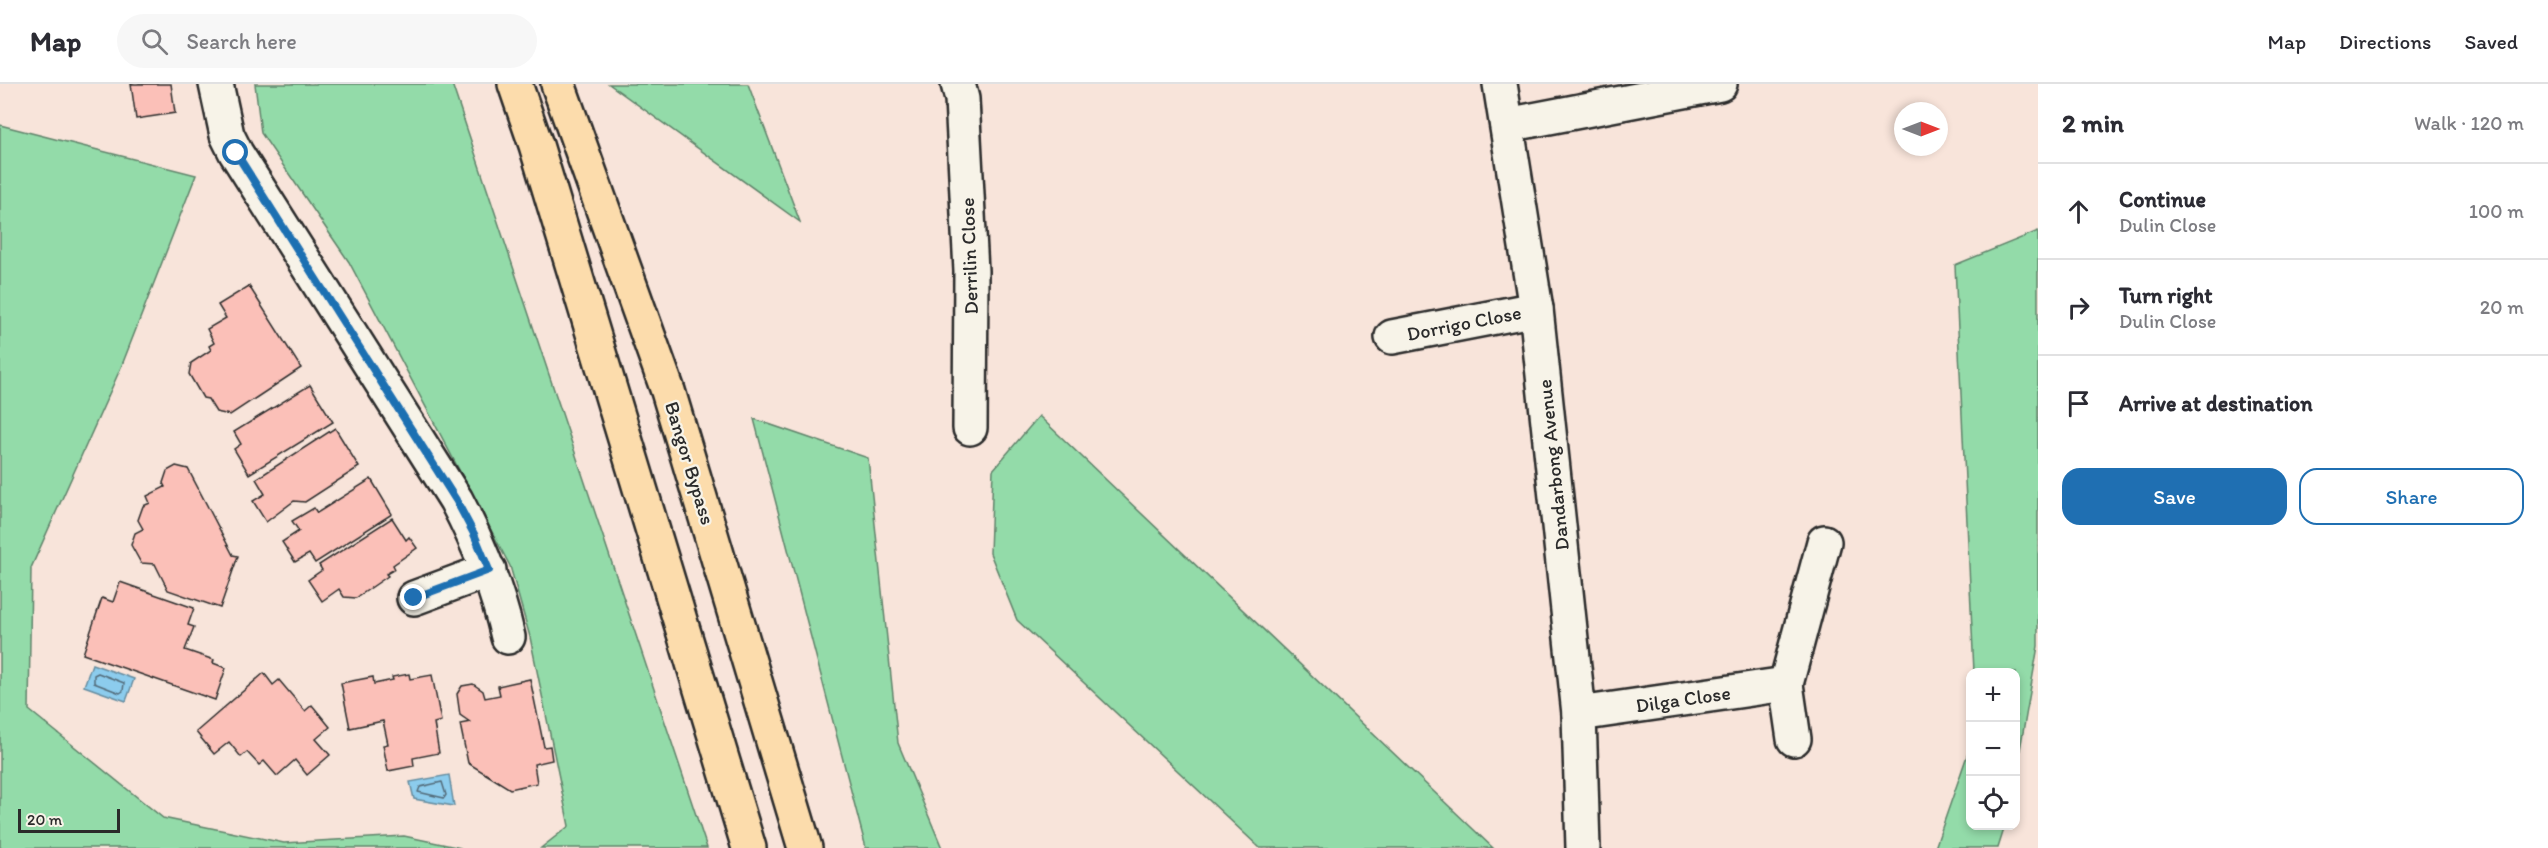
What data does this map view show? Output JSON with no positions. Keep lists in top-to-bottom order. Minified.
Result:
{"streets":{"main road":["Bangor Bypass"],"street":["Derrilin Close","Dorrigo Close","Dandarbong Avenue","Dilga Close"]},"crossings":[["Dorrigo Close","Dandarbong Avenue"],["Dandarbong Avenue","Dilga Close"]],"scale_bar":"20 m","north":"right","page":{"header":"Map","search":"Search here","nav":["Map","Directions","Saved"],"heading":["2 min","Walk · 120 m"],"list":[["Continue","Dulin Close","100 m"],["Turn right","Dulin Close","20 m"],"Arrive at destination"],"buttons":["Save","Share"],"map_buttons":["+","−"],"scale":"20 m"}}
